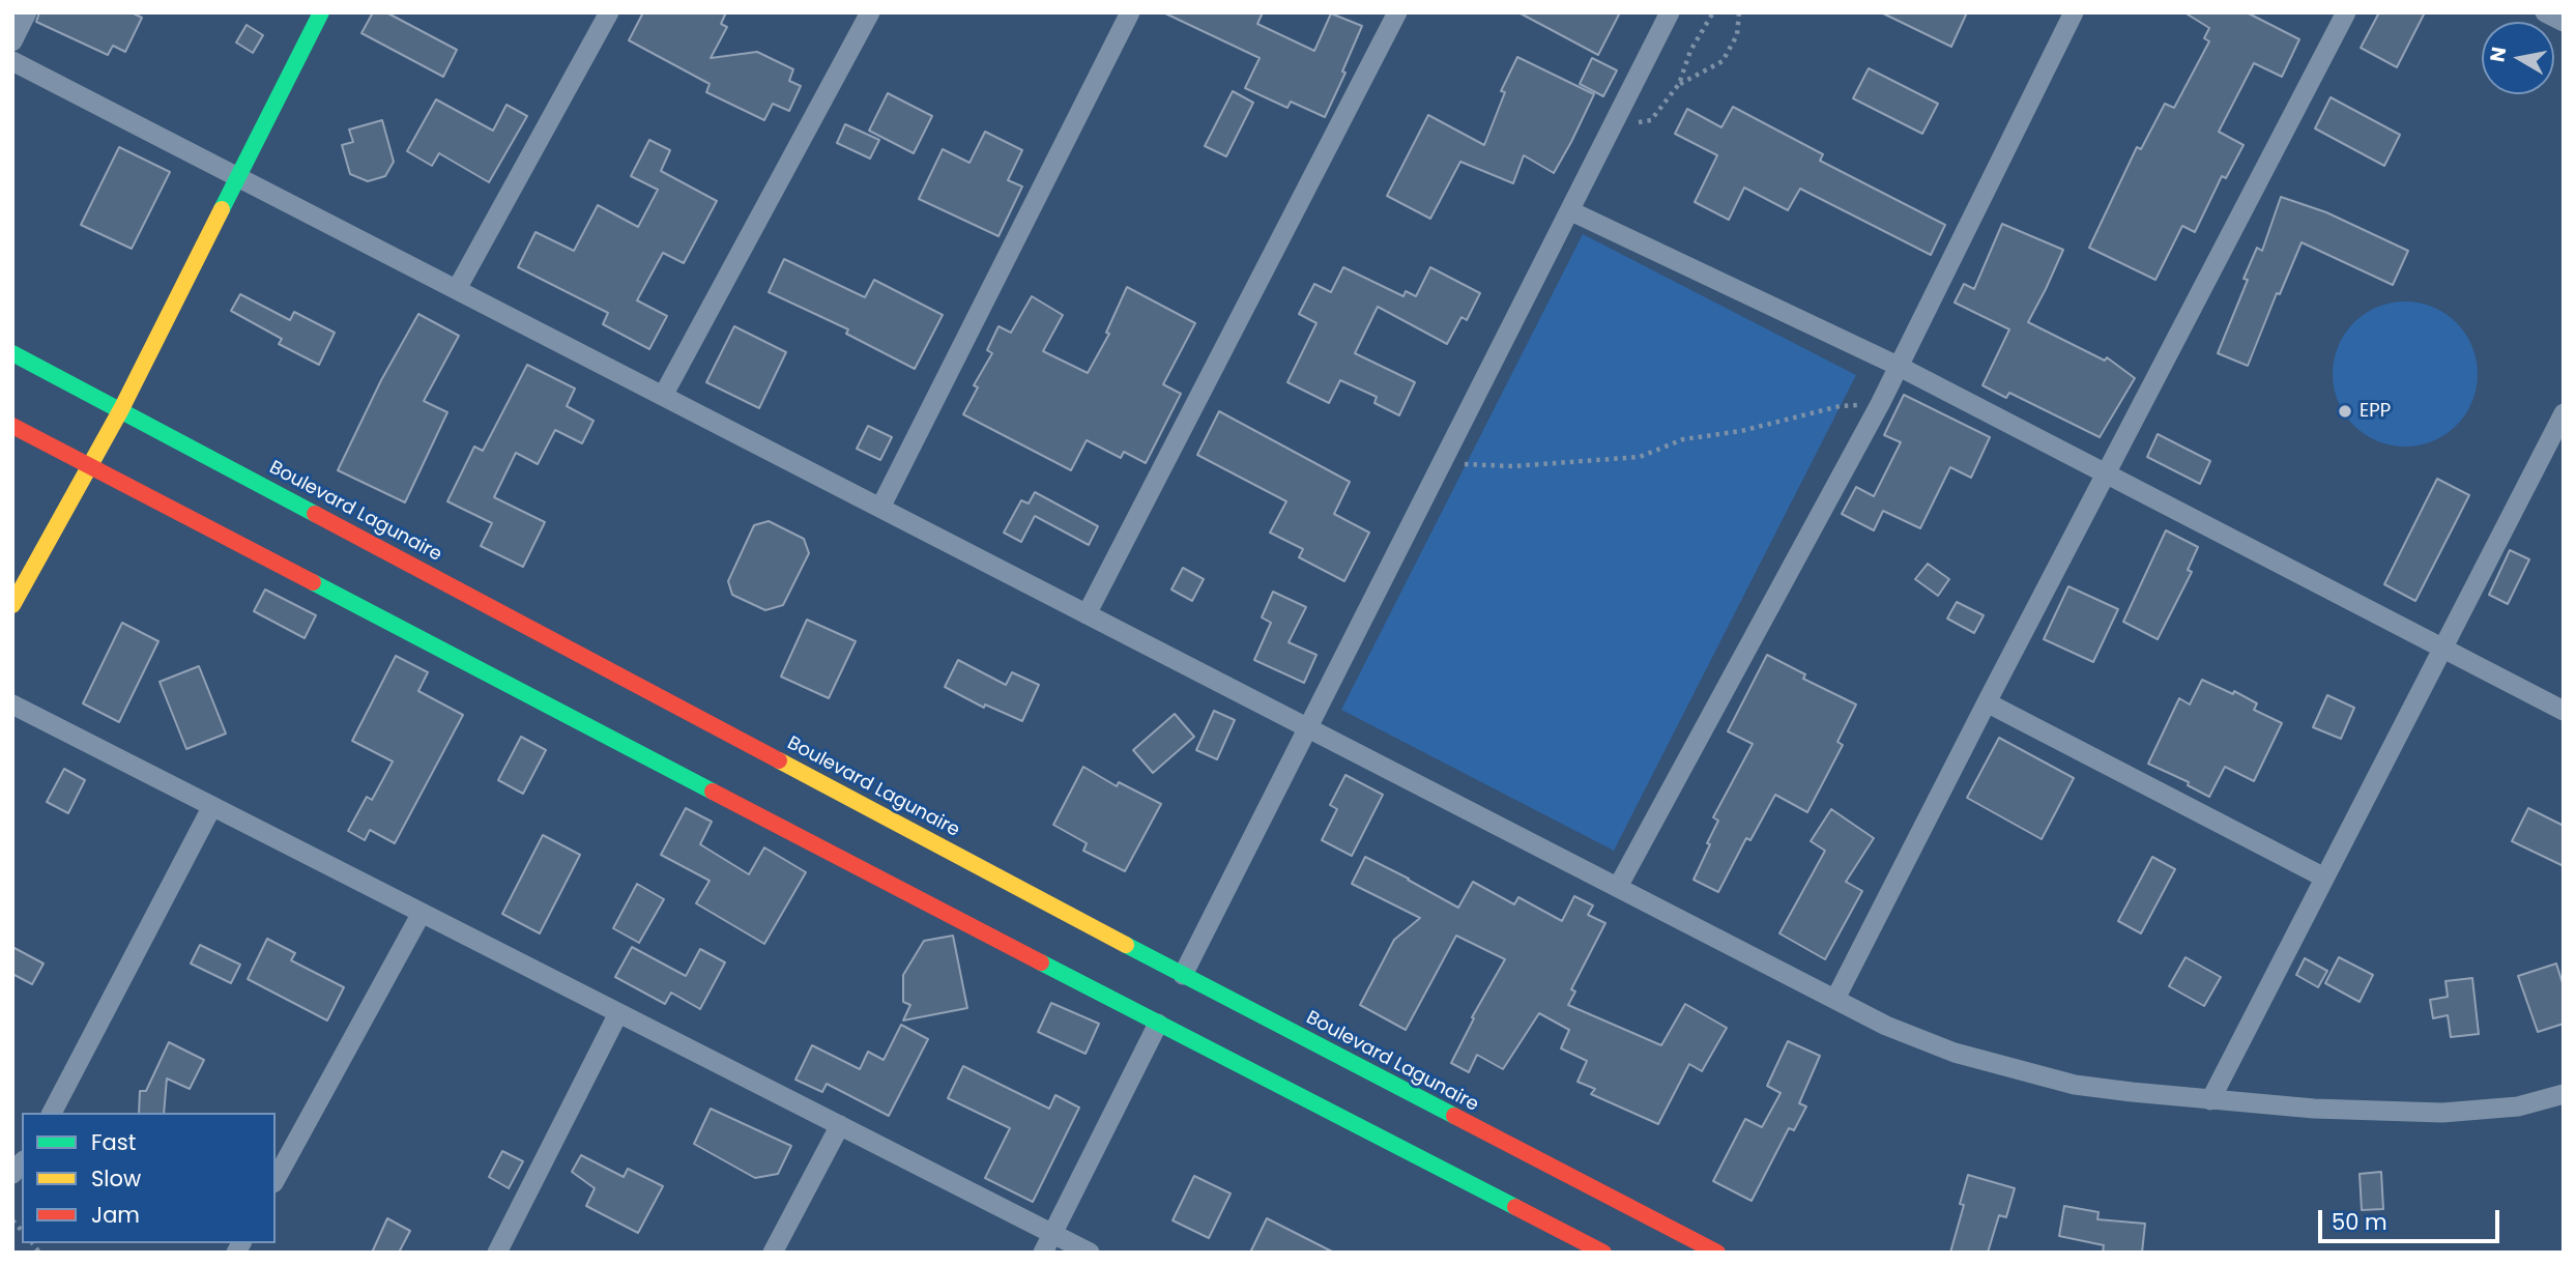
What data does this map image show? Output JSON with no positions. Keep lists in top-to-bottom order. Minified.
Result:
{"streets":{"main road":["Boulevard Lagunaire"]},"places":["EPP"],"legend":["Fast","Slow","Jam"],"scale_bar":"50 m","north":"left"}
